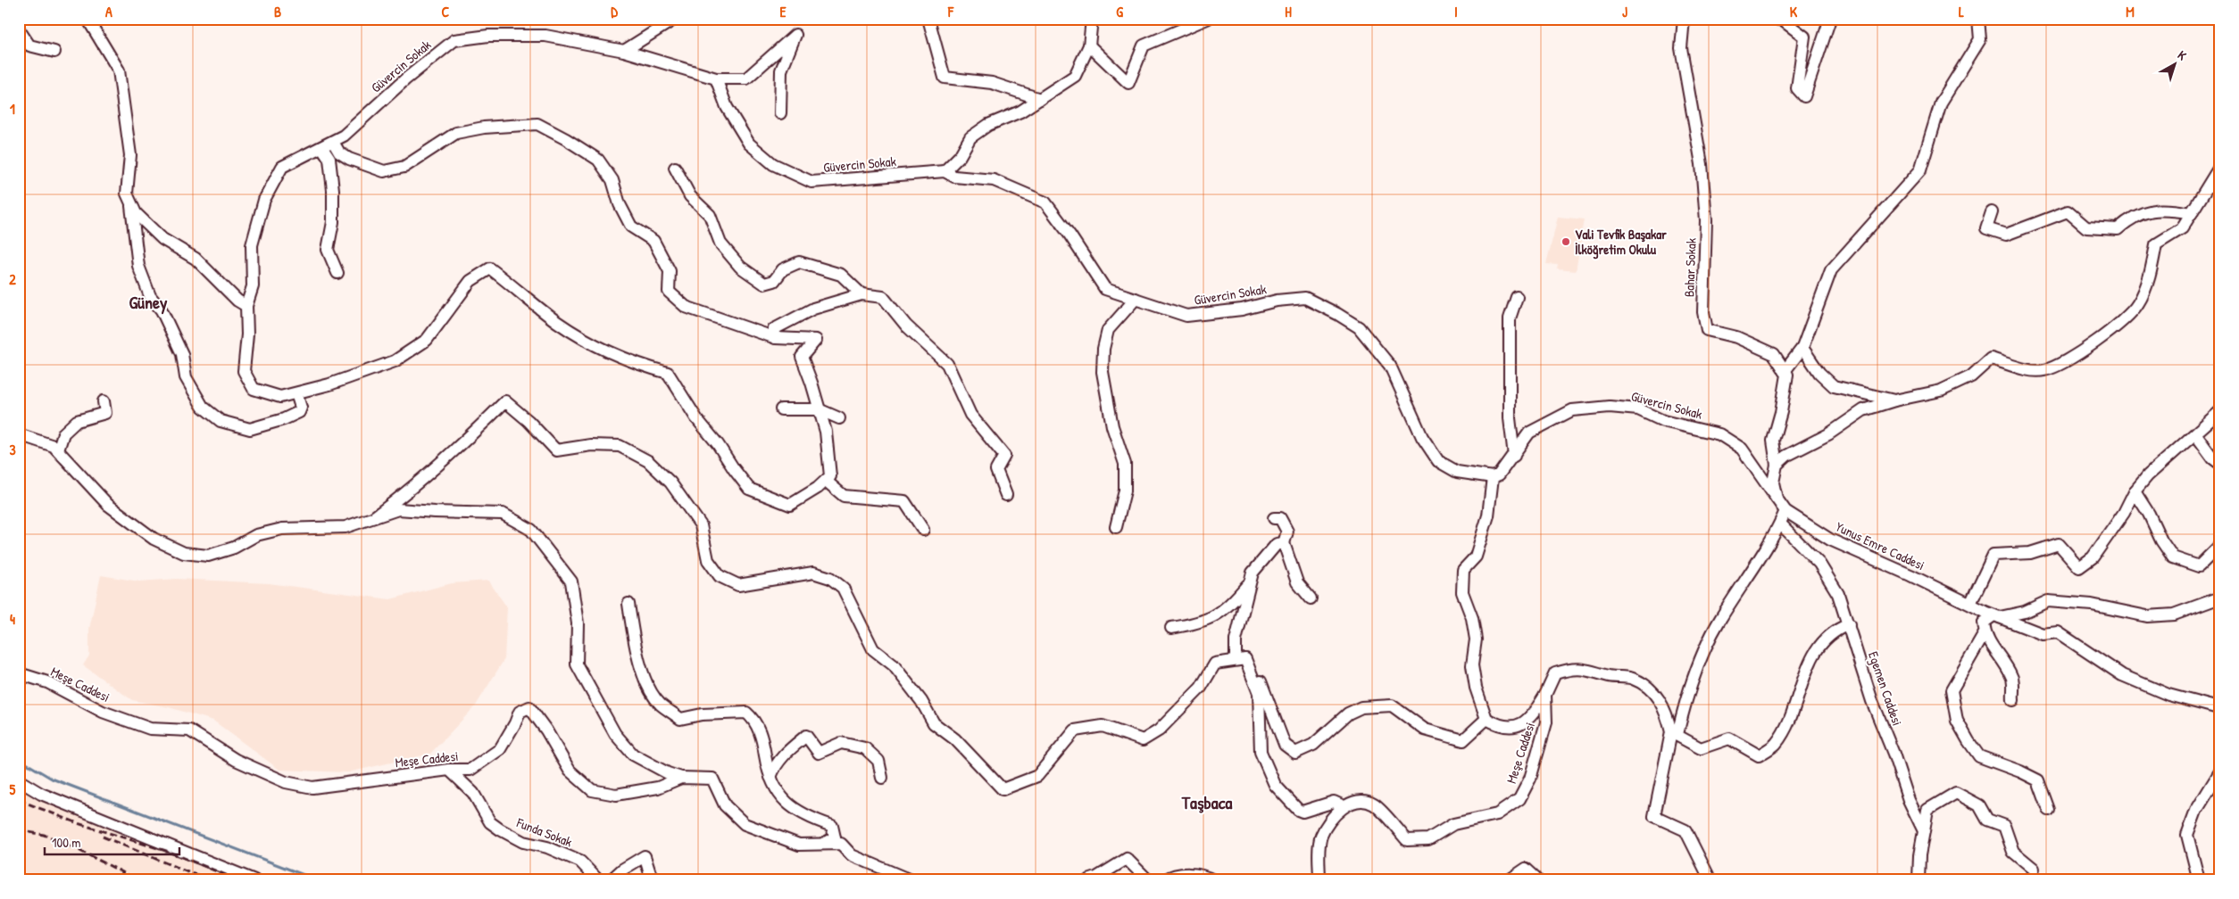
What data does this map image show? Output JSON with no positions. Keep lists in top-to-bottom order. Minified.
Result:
{"streets":{"street":["Güvercin Sokak","Bahar Sokak","Yunus Emre Caddesi","Meşe Caddesi","Egemen Caddesi","Funda Sokak"]},"crossings":[["Güvercin Sokak","Yunus Emre Caddesi"],["Meşe Caddesi","Funda Sokak"]],"districts":["Güney","Taşbaca"],"places":["Vali Tevfik Başakar İlköğretim Okulu"],"scale_bar":"100 m","north":"top right","grid":{"columns":["A","B","C","D","E","F","G","H","I","J","K","L","M"],"rows":["1","2","3","4","5"]}}
